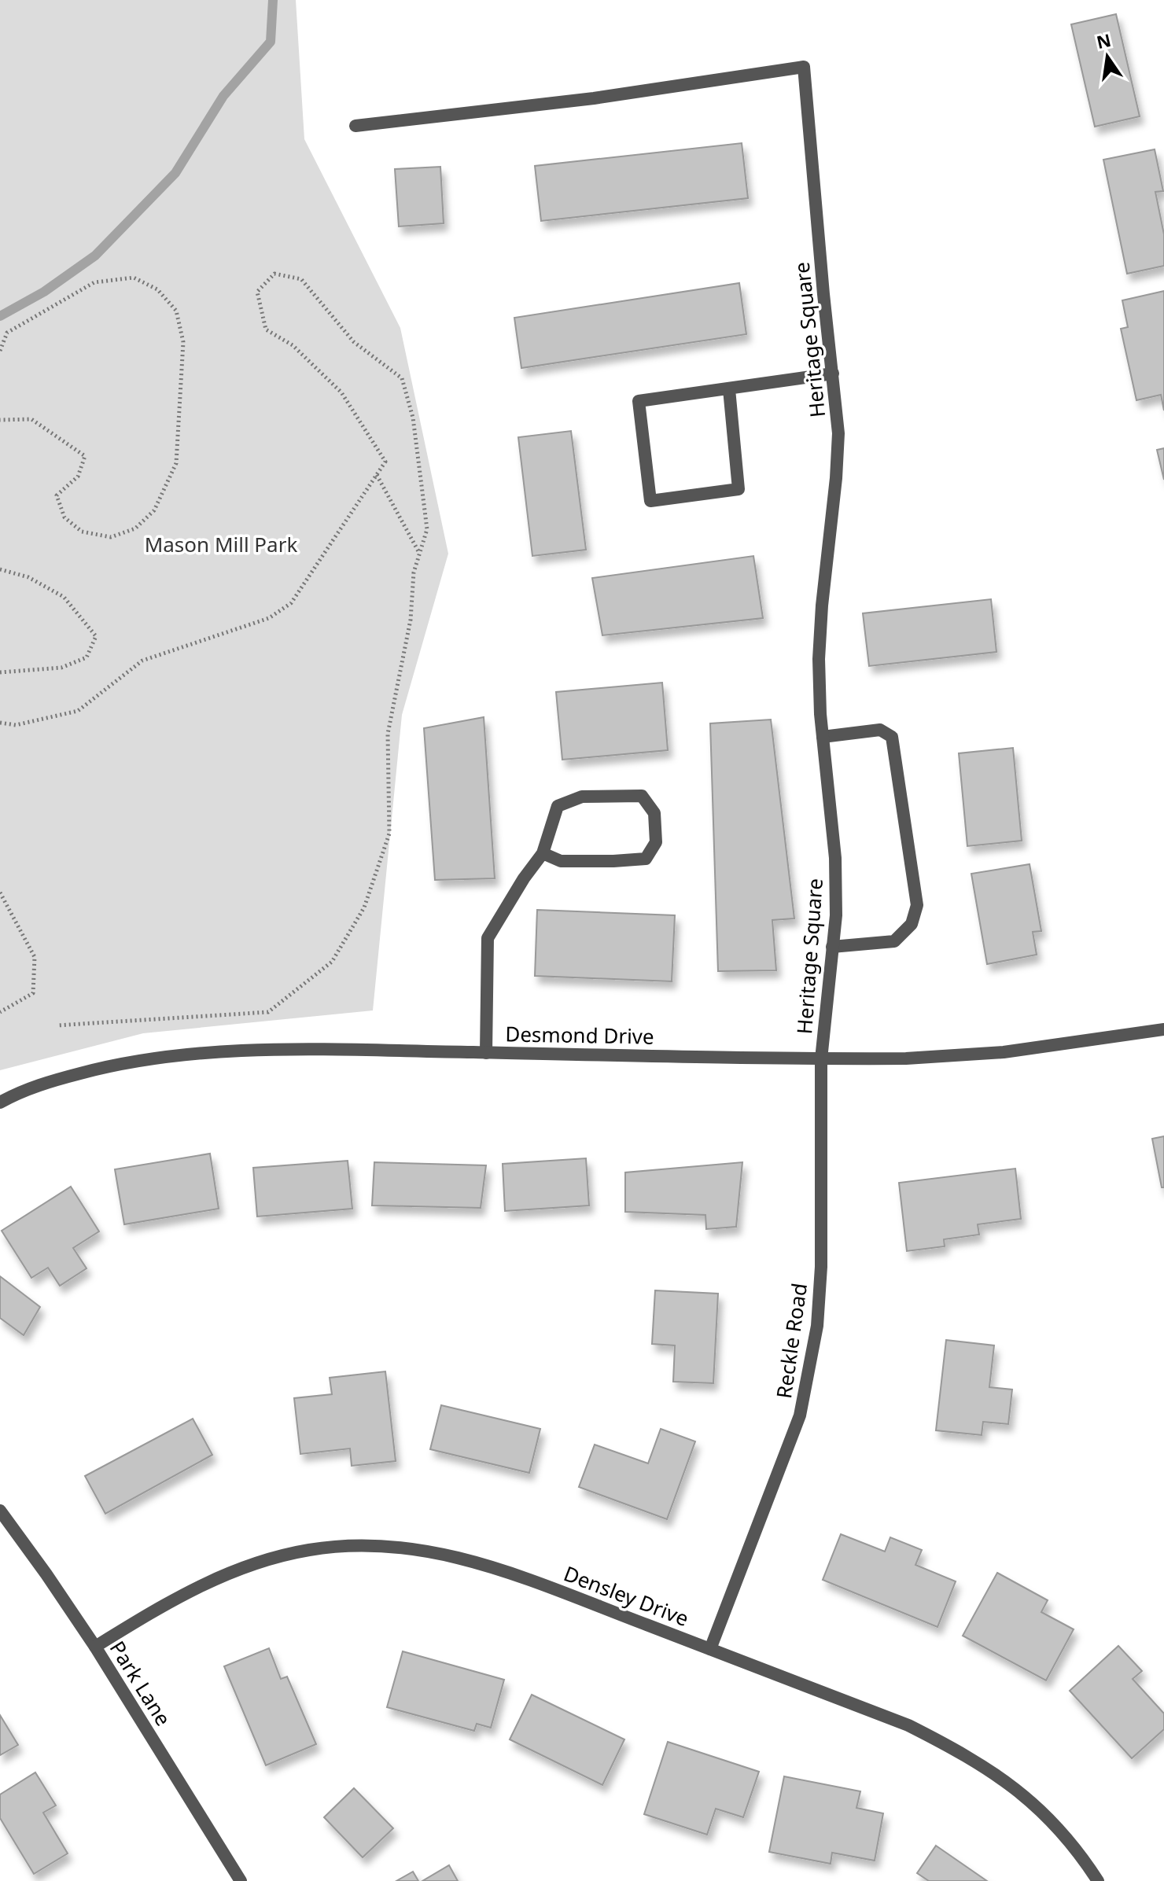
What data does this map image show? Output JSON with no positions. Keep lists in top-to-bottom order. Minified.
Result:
{"streets":{"street":["Heritage Square","Desmond Drive","Reckle Road","Densley Drive","Park Lane"]},"crossings":[["Heritage Square","Desmond Drive"],["Heritage Square","Reckle Road"],["Desmond Drive","Reckle Road"],["Reckle Road","Densley Drive"],["Densley Drive","Park Lane"]],"parks":["Mason Mill Park"],"north":"top"}
